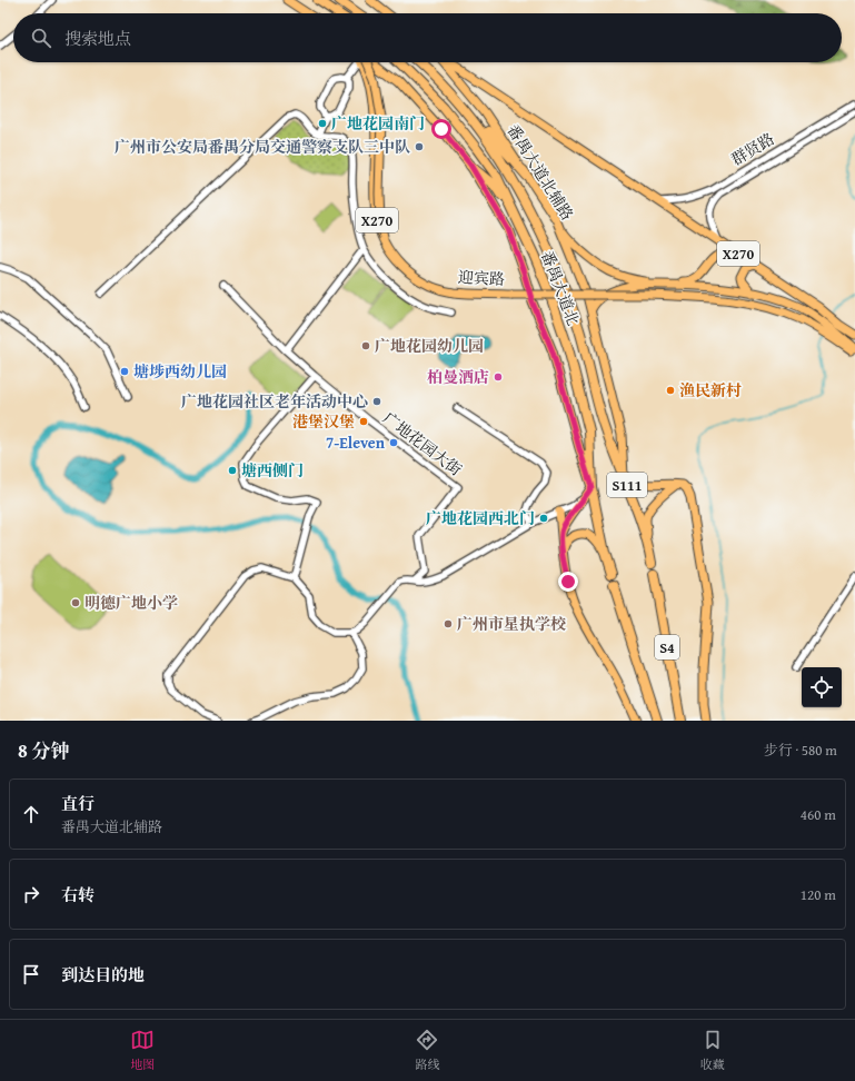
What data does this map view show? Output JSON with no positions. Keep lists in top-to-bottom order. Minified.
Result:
{"streets":{"highway":["番禺大道北","S111","S4"],"main road":["番禺大道北辅路","X270","迎宾路"],"street":["群贤路","广地花园大街"]},"crossings":[["群贤路","X270"],["番禺大道北辅路","番禺大道北"]],"places":["广地花园南门","广州市公安局番禺分局交通警察支队三中队","广地花园幼儿园","塘埗西幼儿园","柏曼酒店","渔民新村","广地花园社区老年活动中心","港堡汉堡","7-Eleven","塘西侧门","广地花园西北门","明德广地小学","广州市星执学校"],"page":{"search":"搜索地点","heading":["8 分钟","步行 · 580 m"],"list":[["直行","番禺大道北辅路","460 m"],["右转","120 m"],"到达目的地"],"nav":["地图","路线","收藏"]}}
